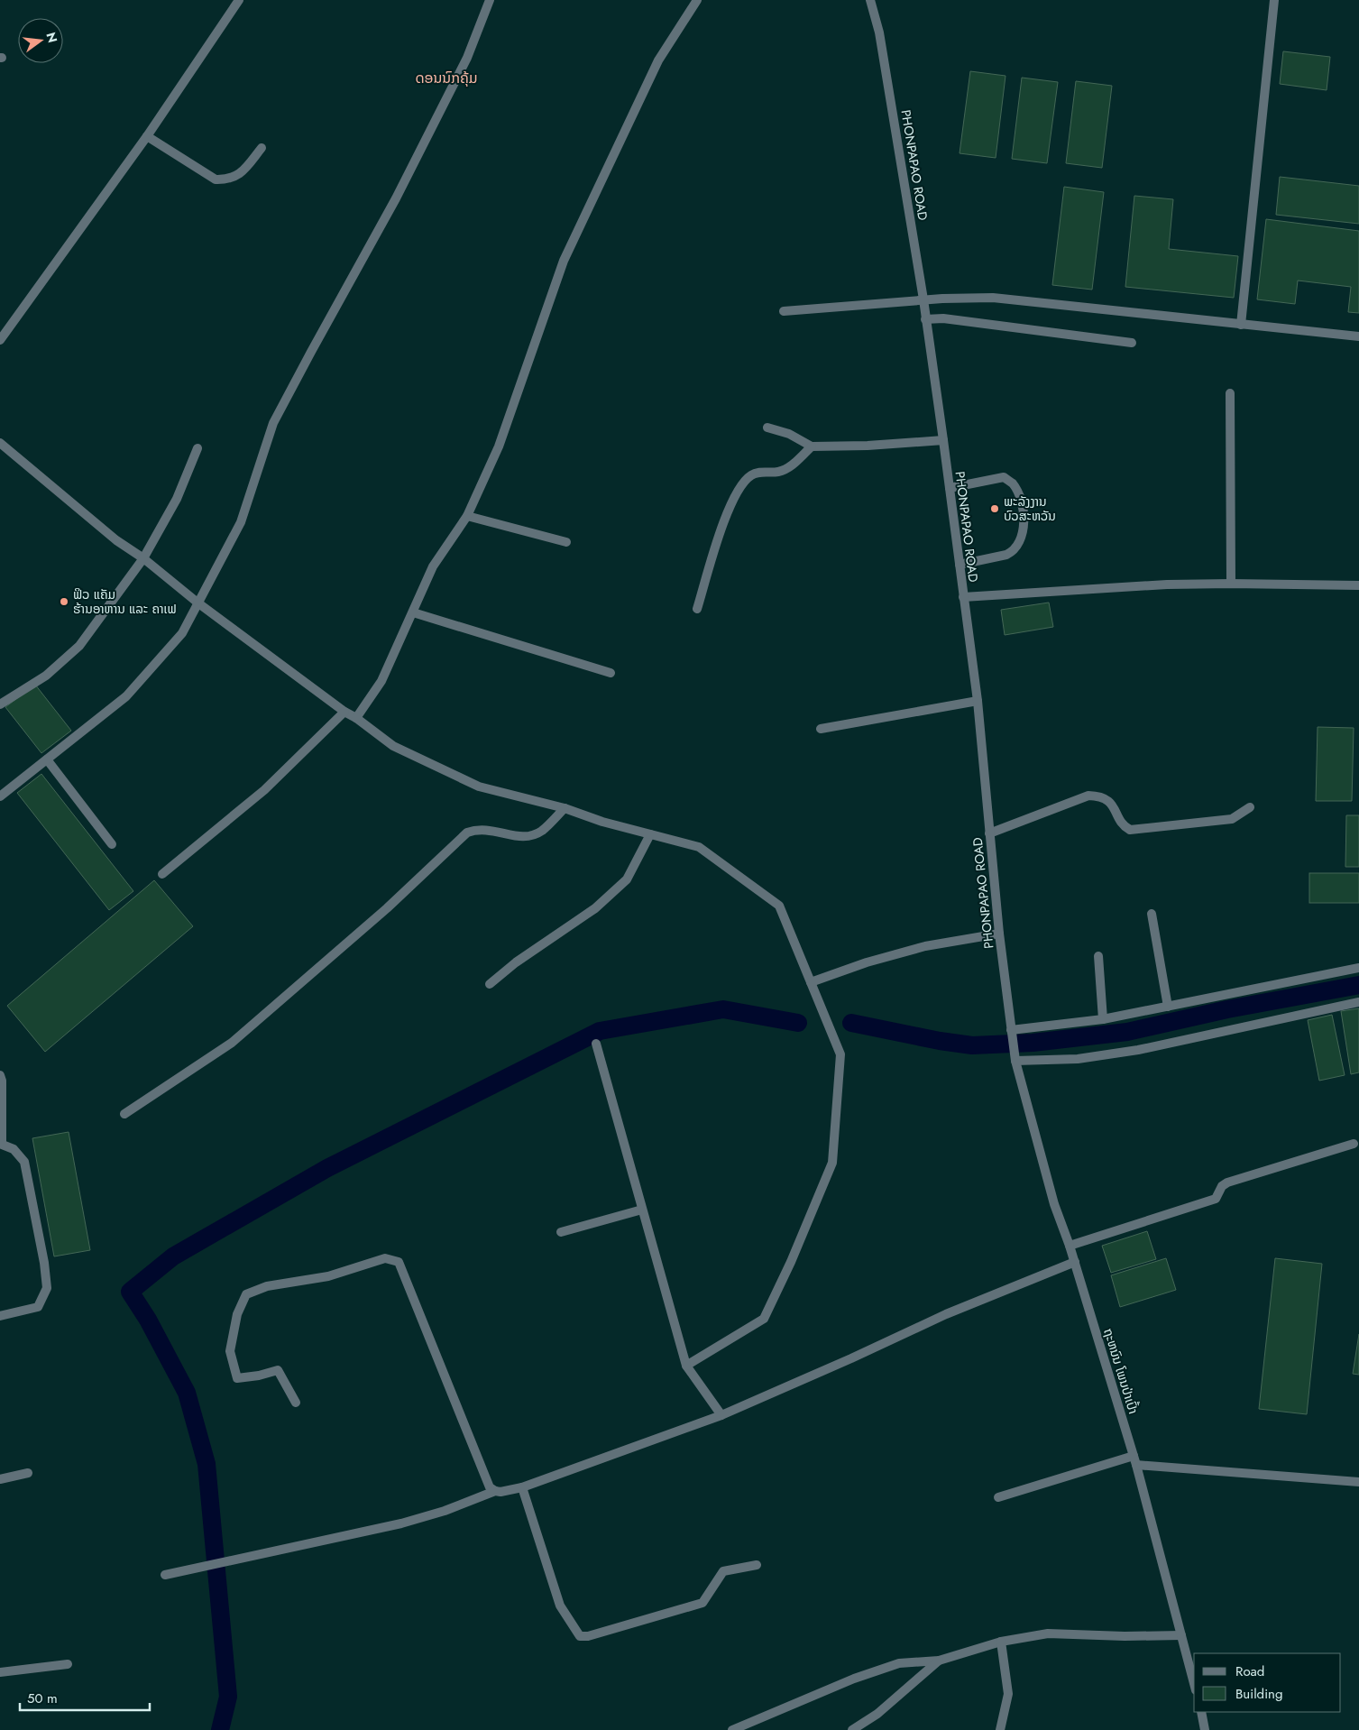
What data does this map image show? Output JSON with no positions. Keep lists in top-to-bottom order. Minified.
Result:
{"streets":{"street":["PHONPAPAO ROAD","ຖະຫນົນ ໂພນປ່າເປົ້າ"]},"crossings":[["PHONPAPAO ROAD","ຖະຫນົນ ໂພນປ່າເປົ້າ"]],"districts":["ດອນນົກຄຸ້ມ"],"places":["ພະລັງງານ ບົວສະຫວັນ","ຟິວ ແຄັມ ຮ້ານອາຫານ ແລະ ຄາເຟ"],"legend":["Road","Building"],"scale_bar":"50 m","north":"right"}
